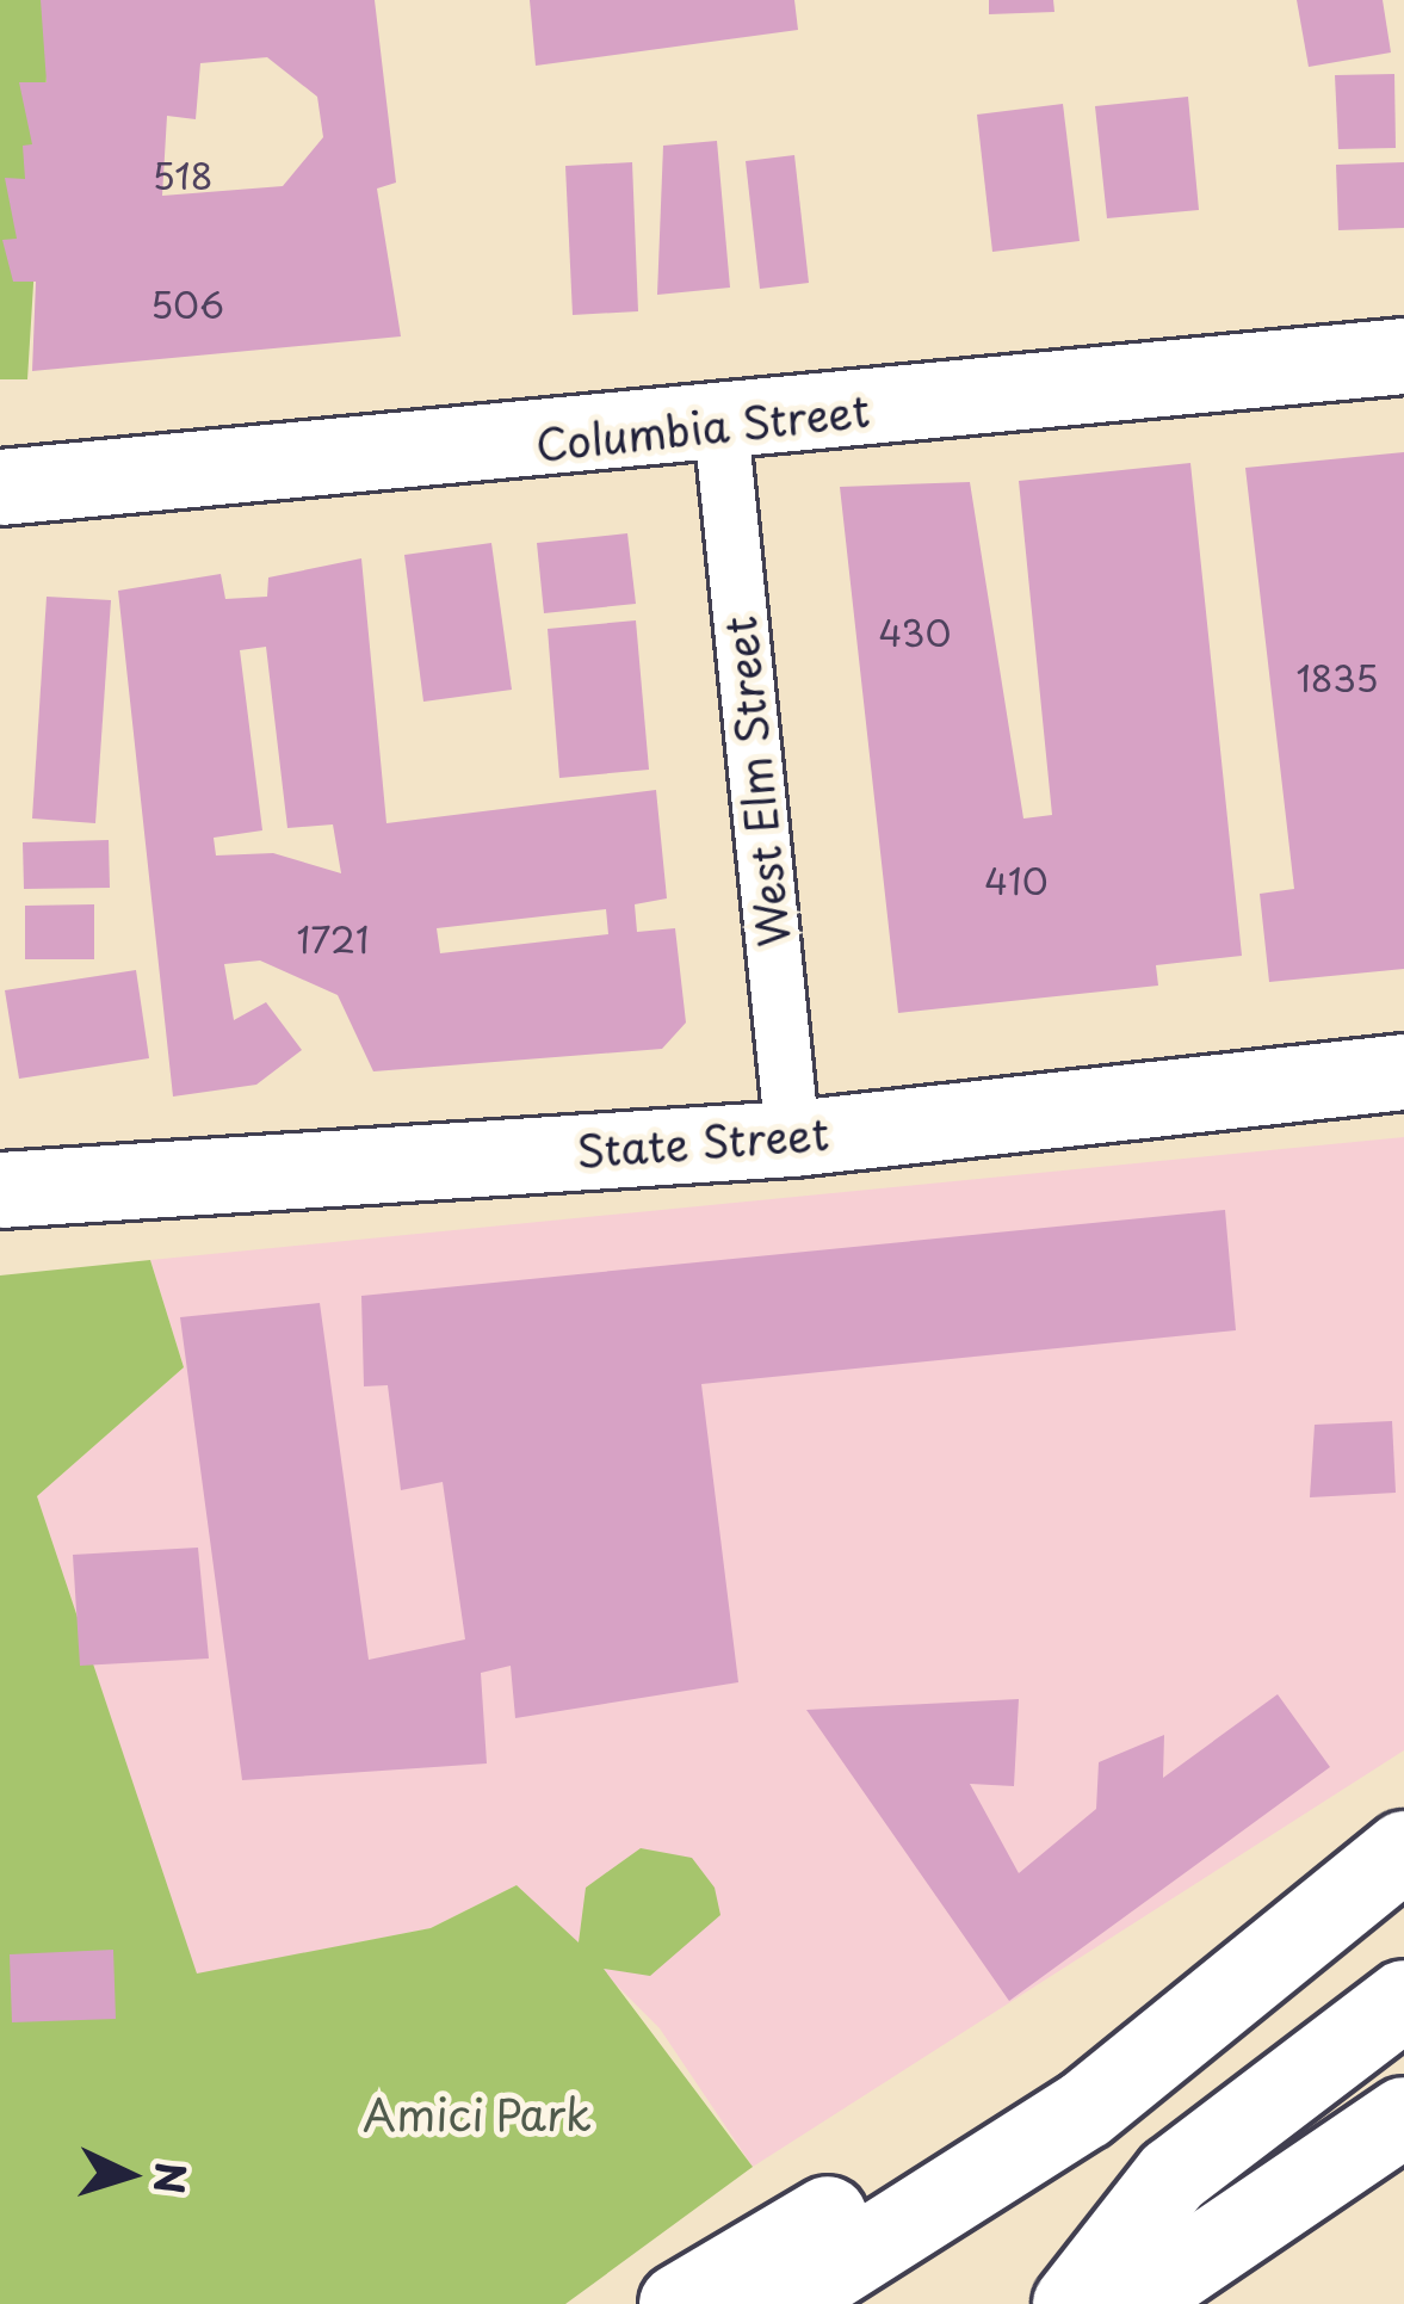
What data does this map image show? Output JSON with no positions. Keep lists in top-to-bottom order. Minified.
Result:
{"streets":{"main road":["Columbia Street","State Street"],"street":["West Elm Street"]},"crossings":[["Columbia Street","West Elm Street"],["West Elm Street","State Street"]],"parks":["Amici Park"],"house_numbers":["518","506","430","1835","410","1721"],"north":"right"}
